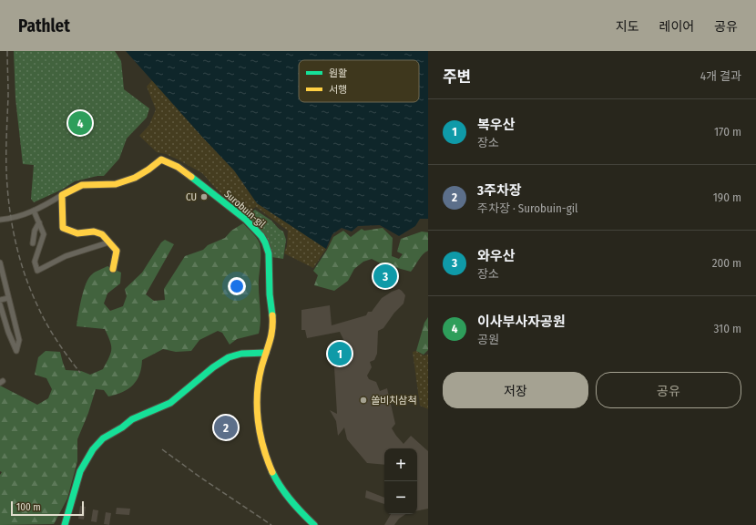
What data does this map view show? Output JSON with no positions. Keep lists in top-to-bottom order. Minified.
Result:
{"streets":{"street":["Surobuin-gil"]},"places":["CU","쏠비치삼척"],"legend":["원활","서행"],"scale_bar":"100 m","page":{"header":"Pathlet","nav":["지도","레이어","공유"],"heading":["주변","4개 결과"],"list":[{"mark":"1","name":"복우산","note":"장소","value":"170 m"},{"mark":"2","name":"3주차장","note":"주차장 · Surobuin-gil","value":"190 m"},{"mark":"3","name":"와우산","note":"장소","value":"200 m"},{"mark":"4","name":"이사부사자공원","note":"공원","value":"310 m"}],"pins":["4","3","1","2"],"buttons":["저장","공유"],"map_buttons":["+","−"],"scale":"100 m"}}
